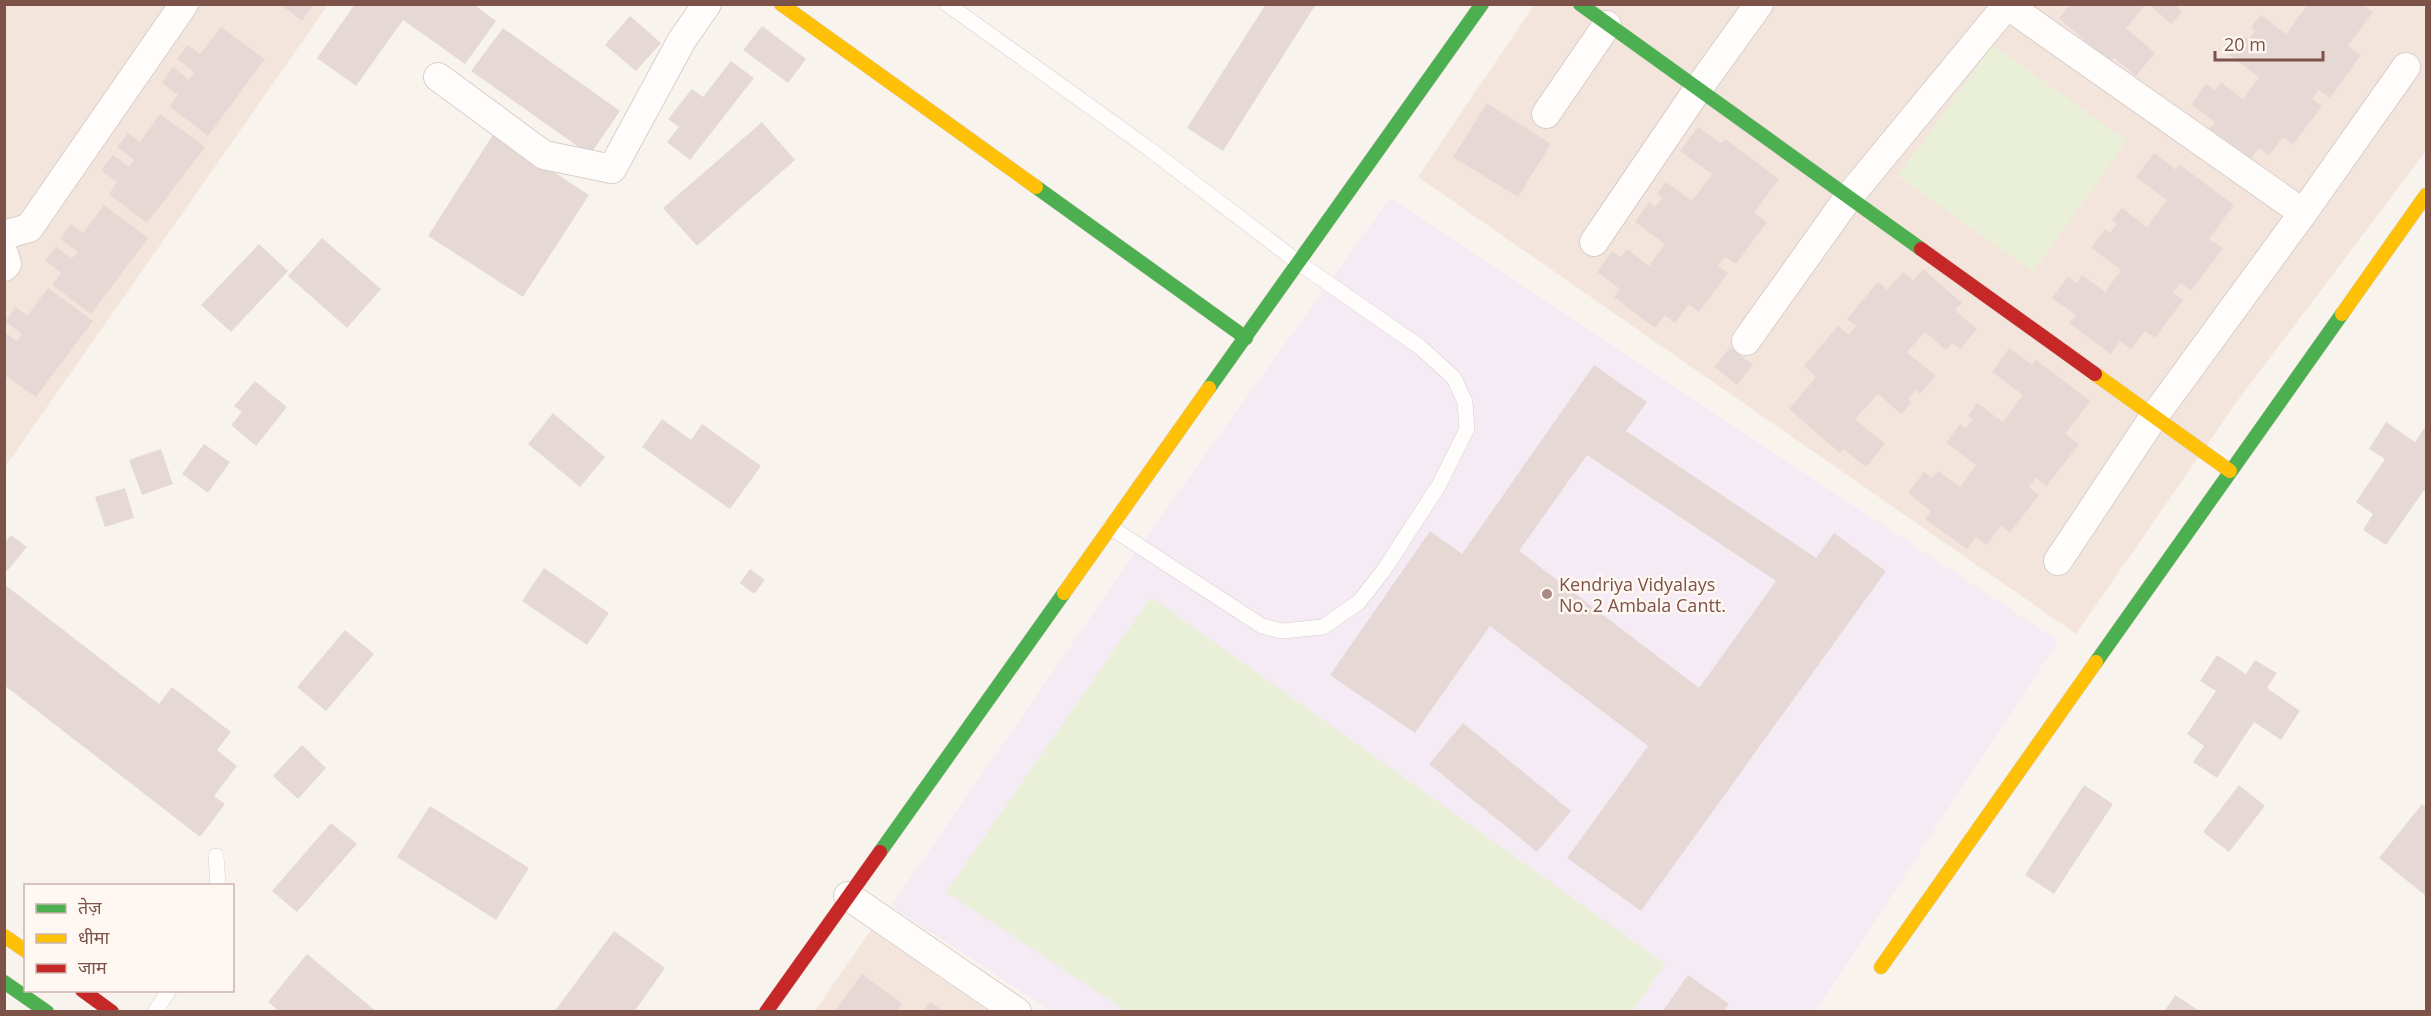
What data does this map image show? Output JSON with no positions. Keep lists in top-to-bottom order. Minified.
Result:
{"places":["Kendriya Vidyalays No. 2 Ambala Cantt."],"legend":["तेज़","धीमा","जाम"],"scale_bar":"20 m"}
